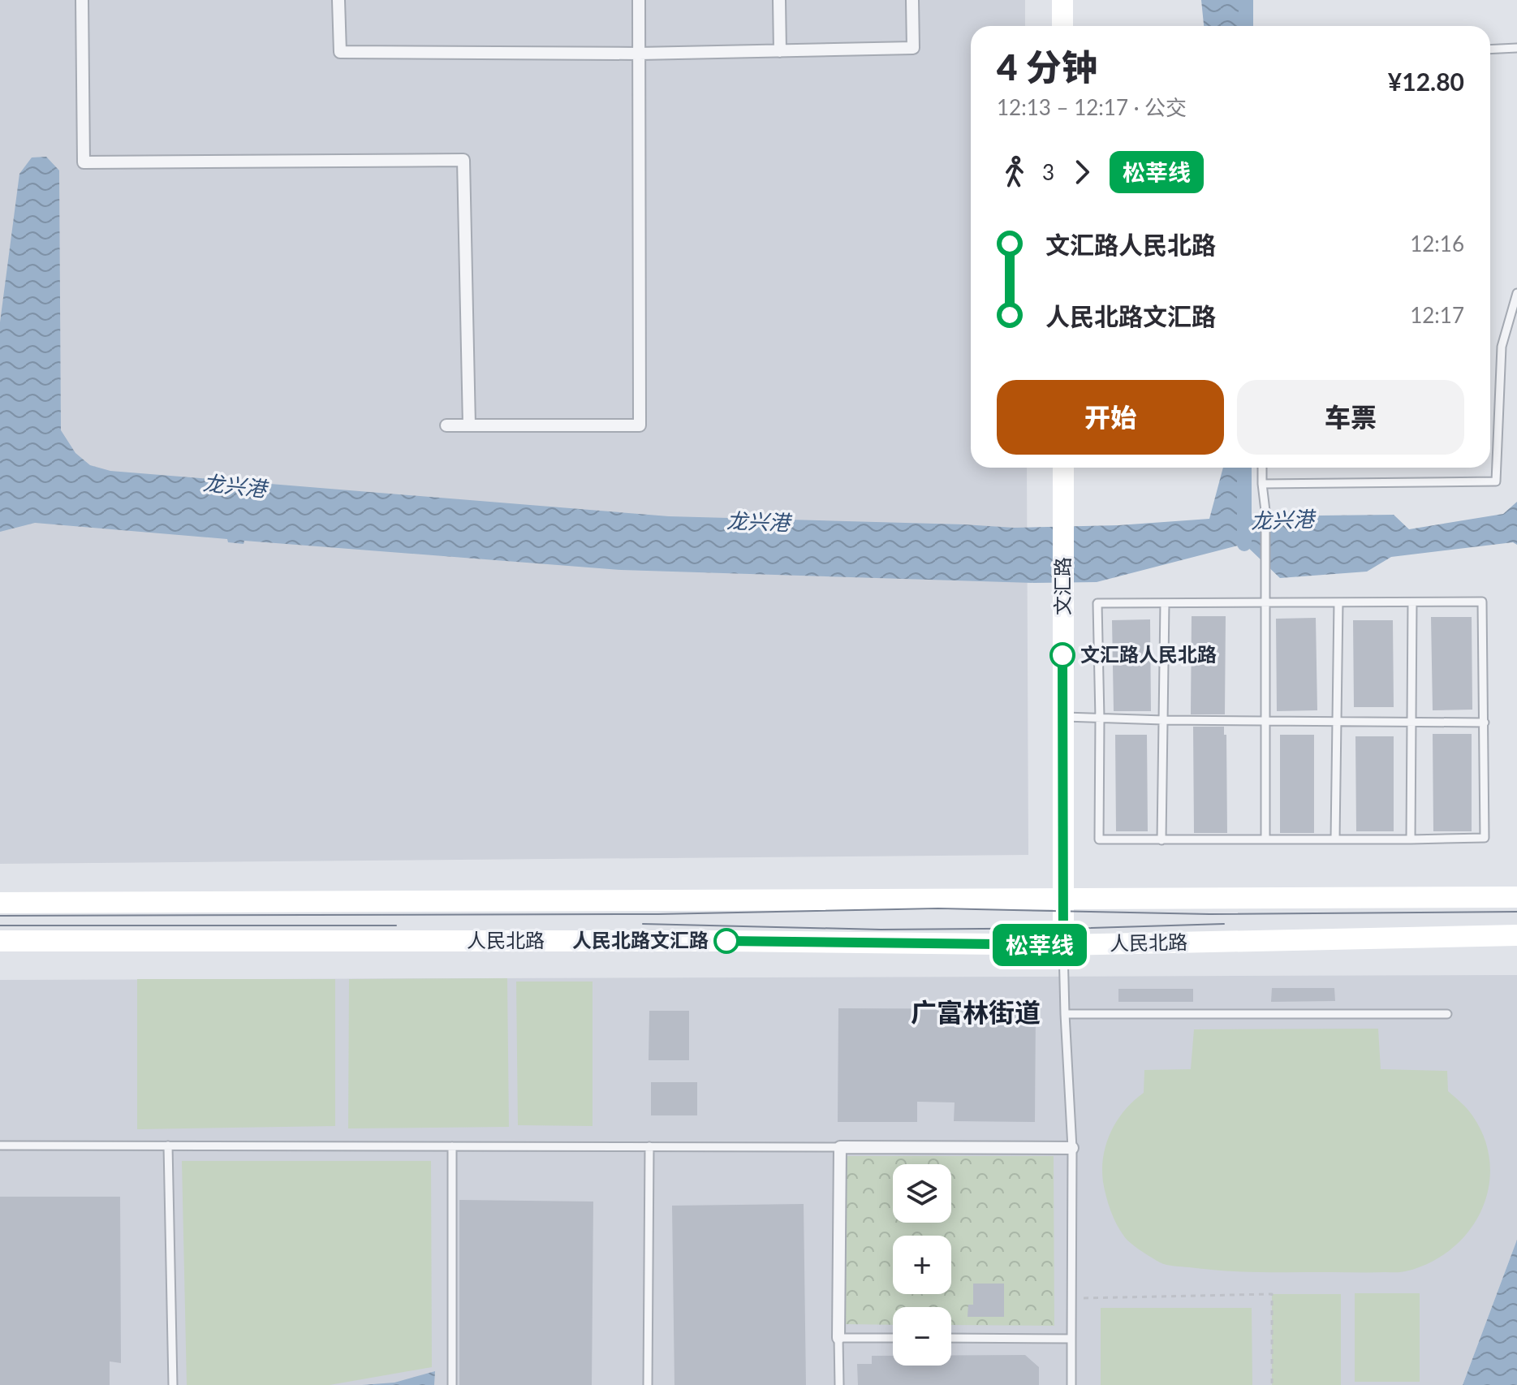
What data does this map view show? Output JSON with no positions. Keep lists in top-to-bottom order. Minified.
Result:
{"streets":{"main road":["文汇路","人民北路"]},"crossings":[["文汇路","人民北路"]],"districts":["广富林街道"],"water":["龙兴港"],"places":["文汇路人民北路","人民北路文汇路"],"lines":["bus line 松莘线"],"page":{"on_map":"松莘线","heading":["4 分钟","12:13 – 12:17 · 公交","¥12.80"],"legs":["3","松莘线"],"list":[{"name":"文汇路人民北路","value":"12:16"},{"name":"人民北路文汇路","value":"12:17"}],"buttons":["开始","车票"],"map_buttons":["+","−"]}}
